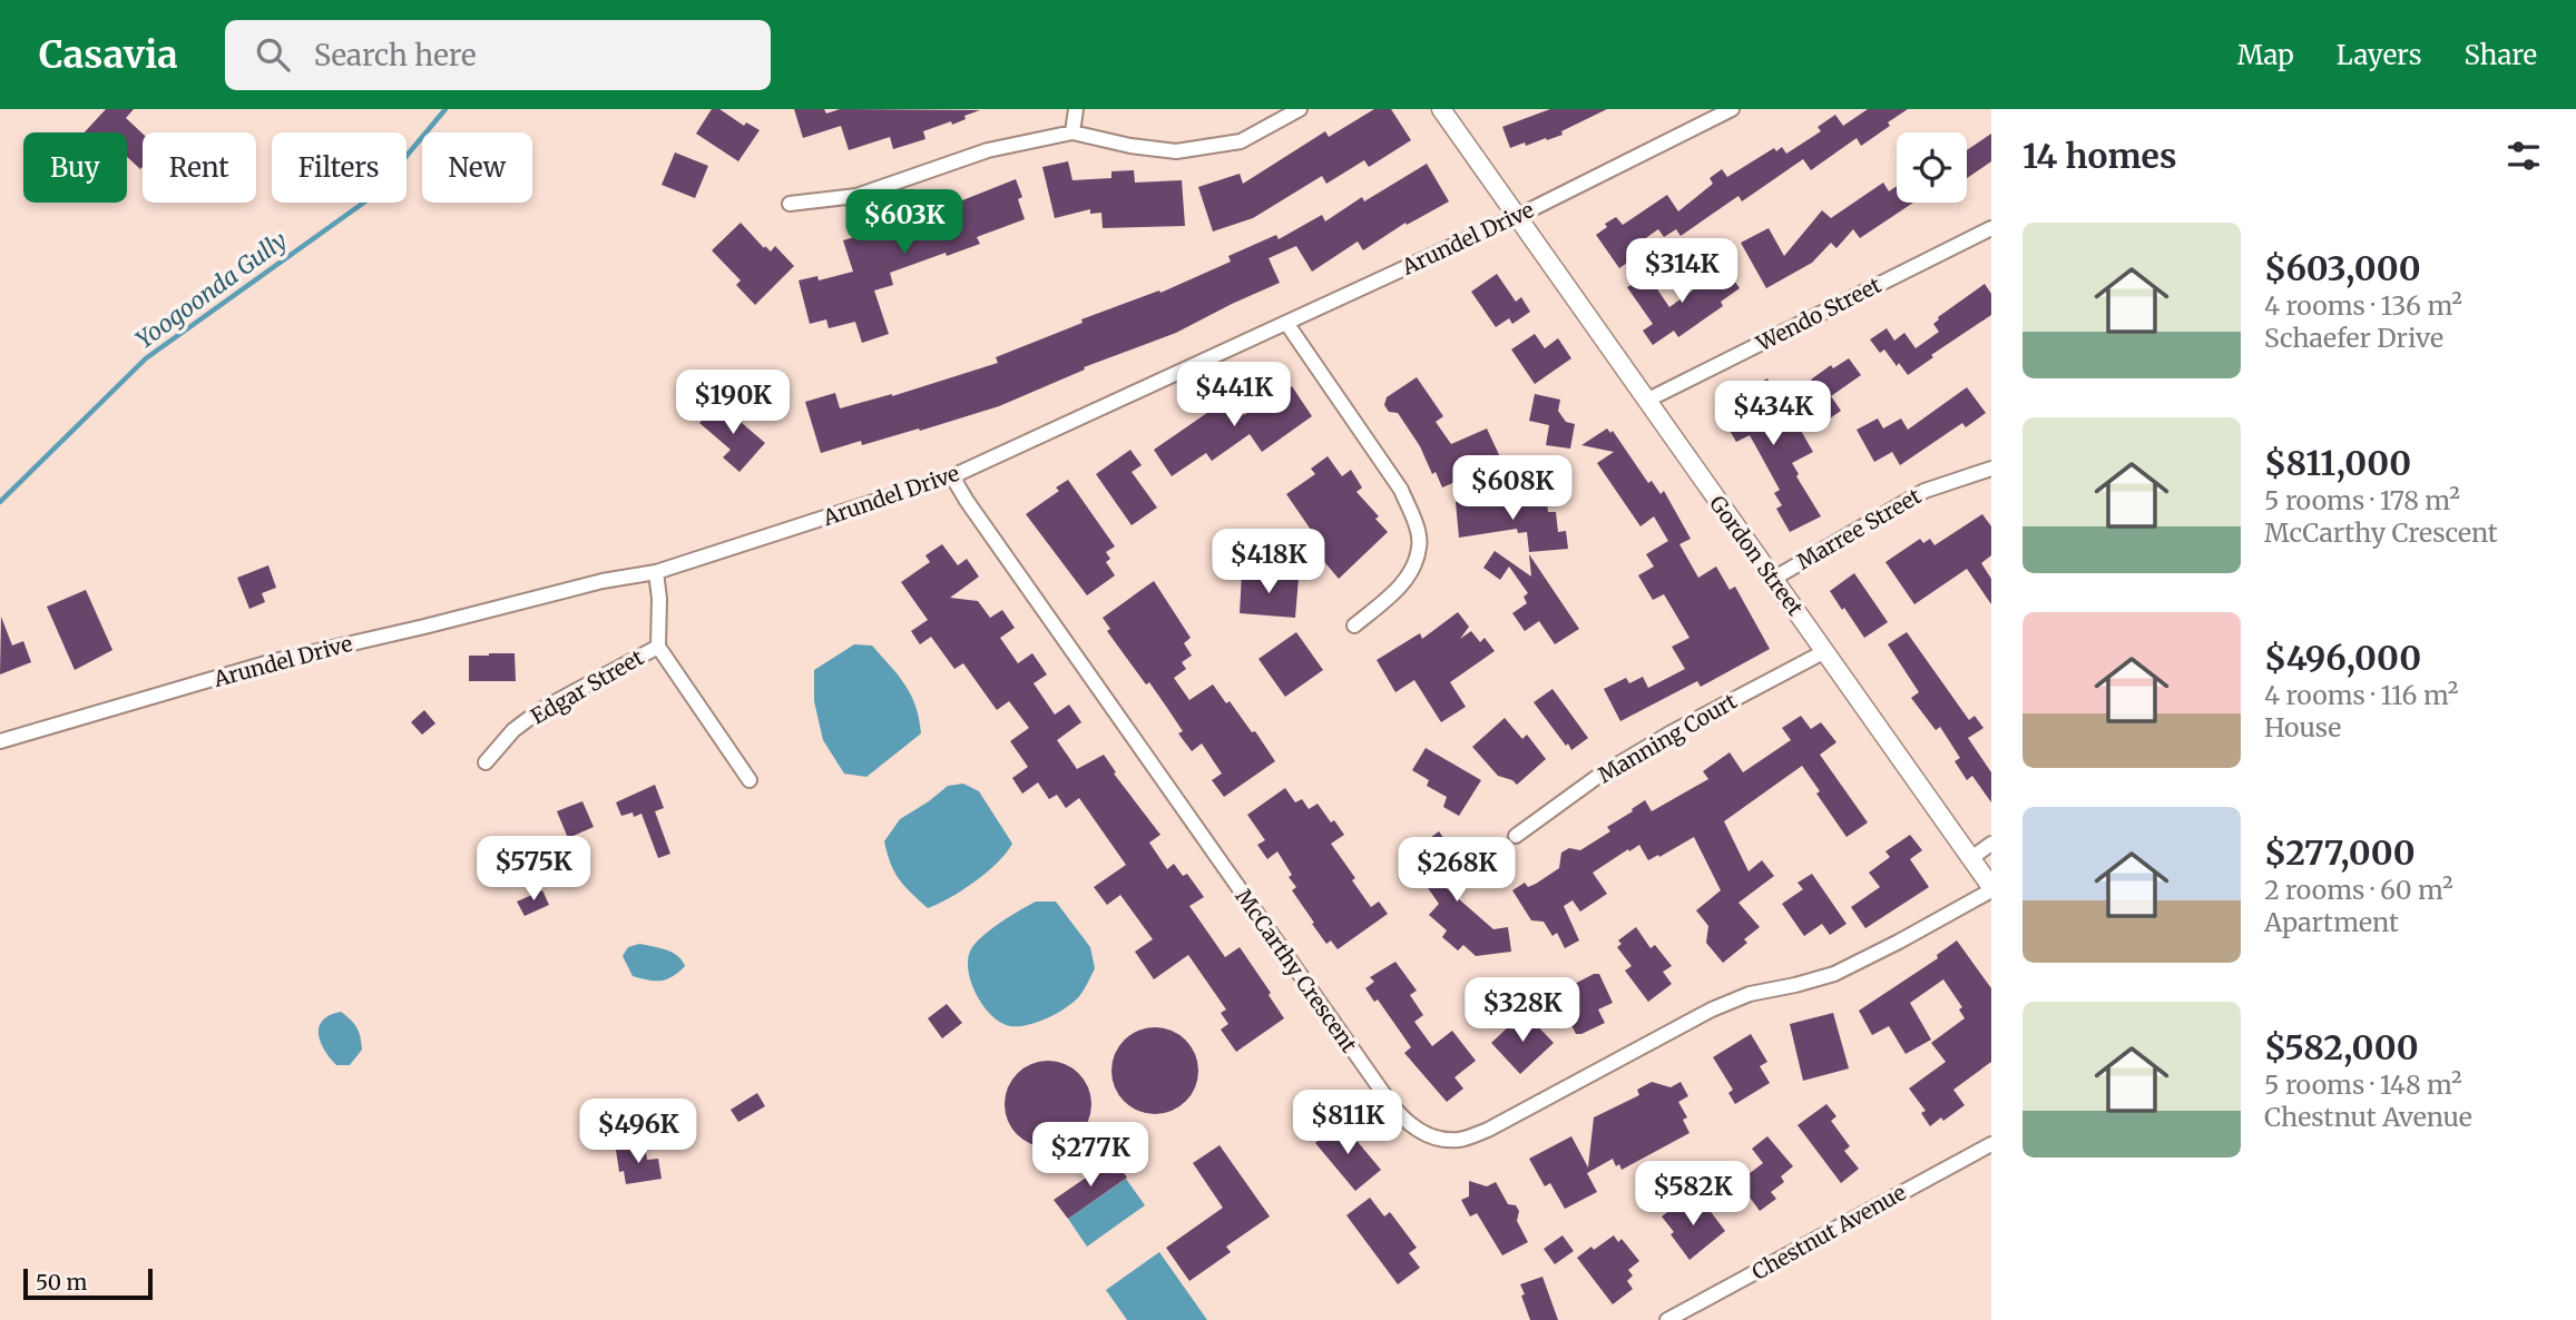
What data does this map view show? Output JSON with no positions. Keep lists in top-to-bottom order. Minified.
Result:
{"streets":{"street":["Arundel Drive","Wendo Street","Marree Street","Gordon Street","Edgar Street","Manning Court","McCarthy Crescent","Chestnut Avenue"]},"crossings":[["Arundel Drive","Gordon Street"],["Arundel Drive","Edgar Street"],["Arundel Drive","McCarthy Crescent"],["Wendo Street","Gordon Street"],["Marree Street","Gordon Street"],["Gordon Street","Manning Court"],["Gordon Street","McCarthy Crescent"]],"water":["Yoogoonda Gully"],"scale_bar":"50 m","page":{"header":"Casavia","search":"Search here","nav":["Map","Layers","Share"],"heading":"14 homes","chip":["Buy","Rent","Filters","New"],"price":["$603K","$314K","$441K","$190K","$434K","$608K","$418K","$575K","$268K","$328K","$811K","$496K","$277K","$582K"],"list":[{"name":"$603,000","note":"4 rooms · 136 m² · Schaefer Drive"},{"name":"$811,000","note":"5 rooms · 178 m² · McCarthy Crescent"},{"name":"$496,000","note":"4 rooms · 116 m² · House"},{"name":"$277,000","note":"2 rooms · 60 m² · Apartment"},{"name":"$582,000","note":"5 rooms · 148 m² · Chestnut Avenue"}],"scale":"50 m"}}
